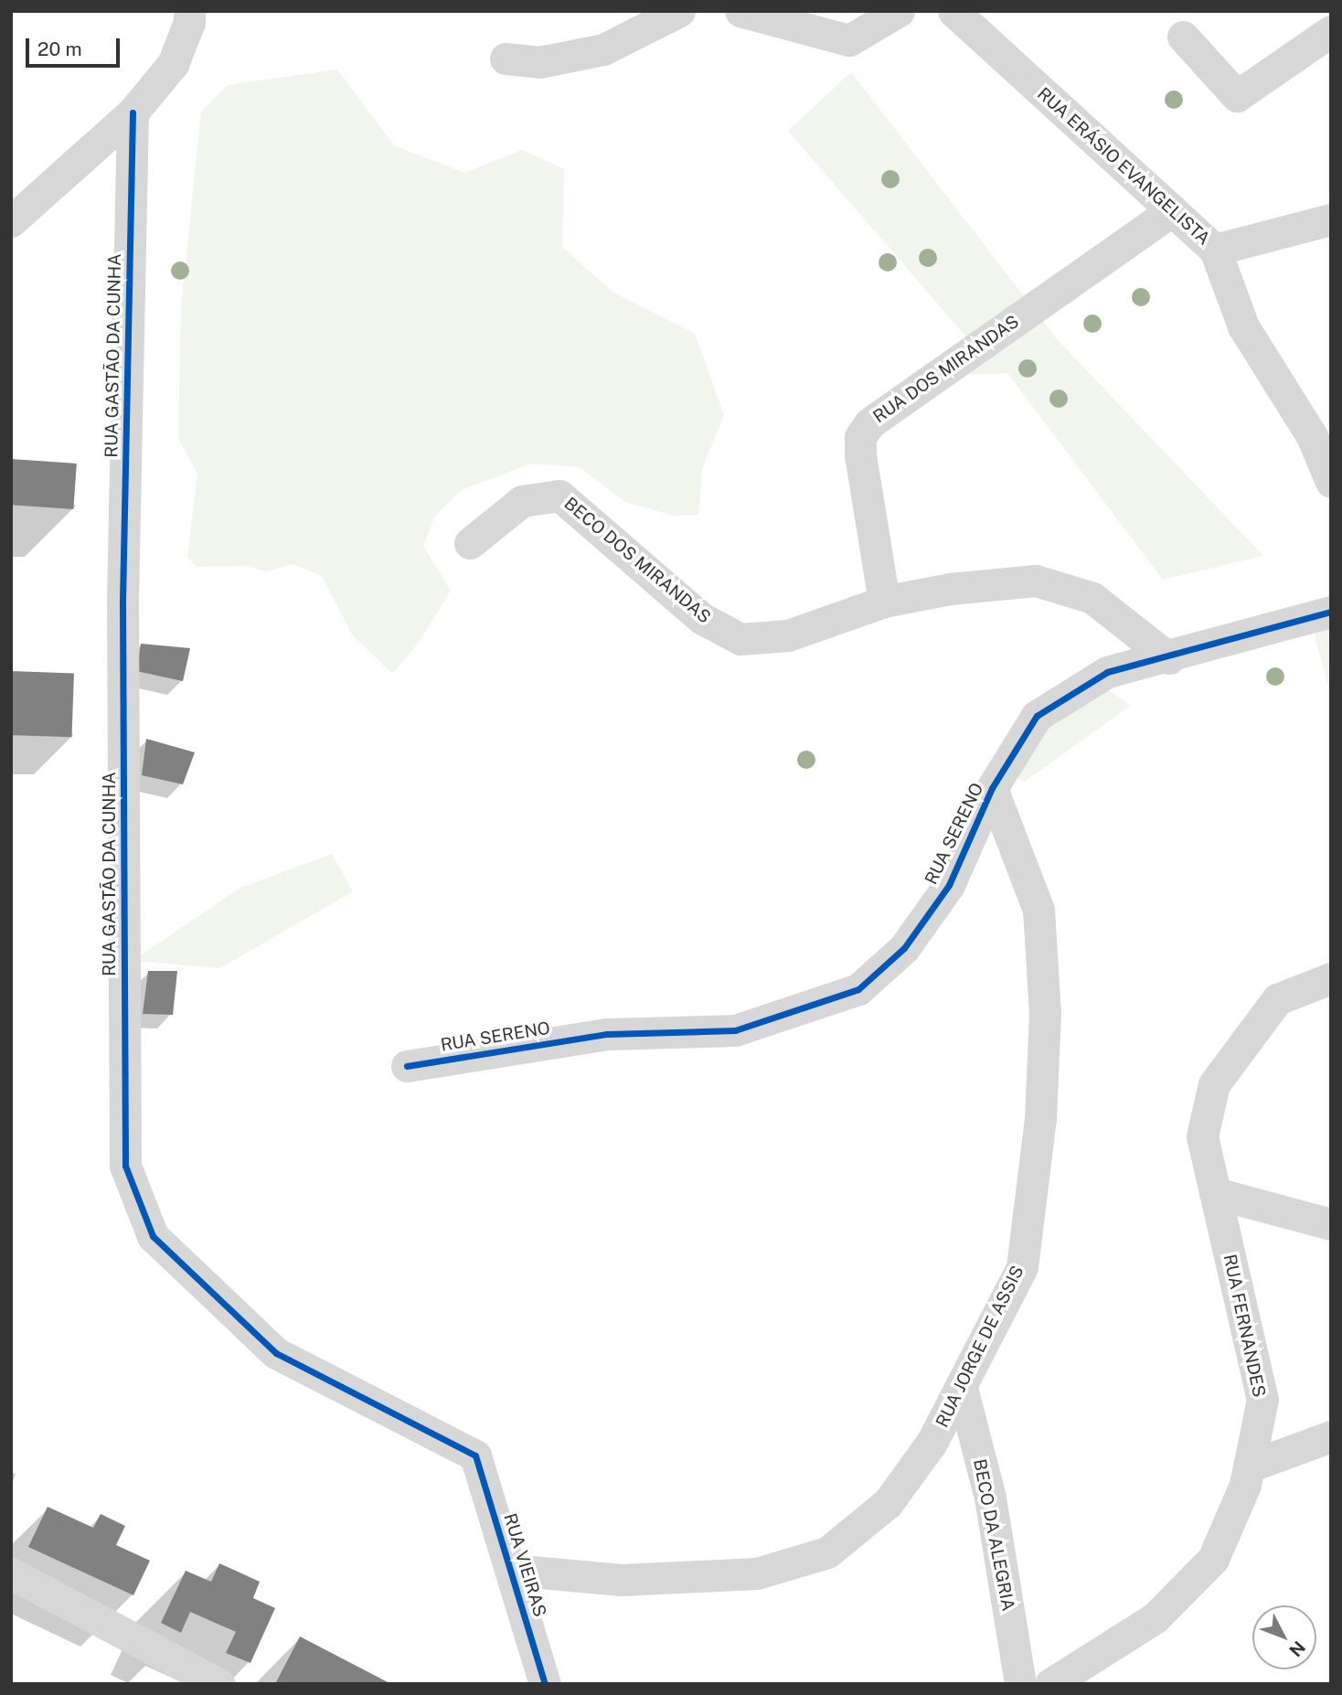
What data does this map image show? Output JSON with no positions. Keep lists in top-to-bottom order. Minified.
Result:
{"streets":{"street":["RUA ERÁSIO EVANGELISTA","RUA GASTÃO DA CUNHA","RUA DOS MIRANDAS","BECO DOS MIRANDAS","RUA SERENO","RUA FERNANDES","RUA JORGE DE ASSIS","BECO DA ALEGRIA","RUA VIEIRAS"]},"crossings":[["RUA ERÁSIO EVANGELISTA","RUA DOS MIRANDAS"],["RUA GASTÃO DA CUNHA","RUA VIEIRAS"],["RUA DOS MIRANDAS","BECO DOS MIRANDAS"],["BECO DOS MIRANDAS","RUA SERENO"],["RUA SERENO","RUA JORGE DE ASSIS"],["RUA JORGE DE ASSIS","BECO DA ALEGRIA"],["RUA JORGE DE ASSIS","RUA VIEIRAS"]],"scale_bar":"20 m","north":"bottom right"}
